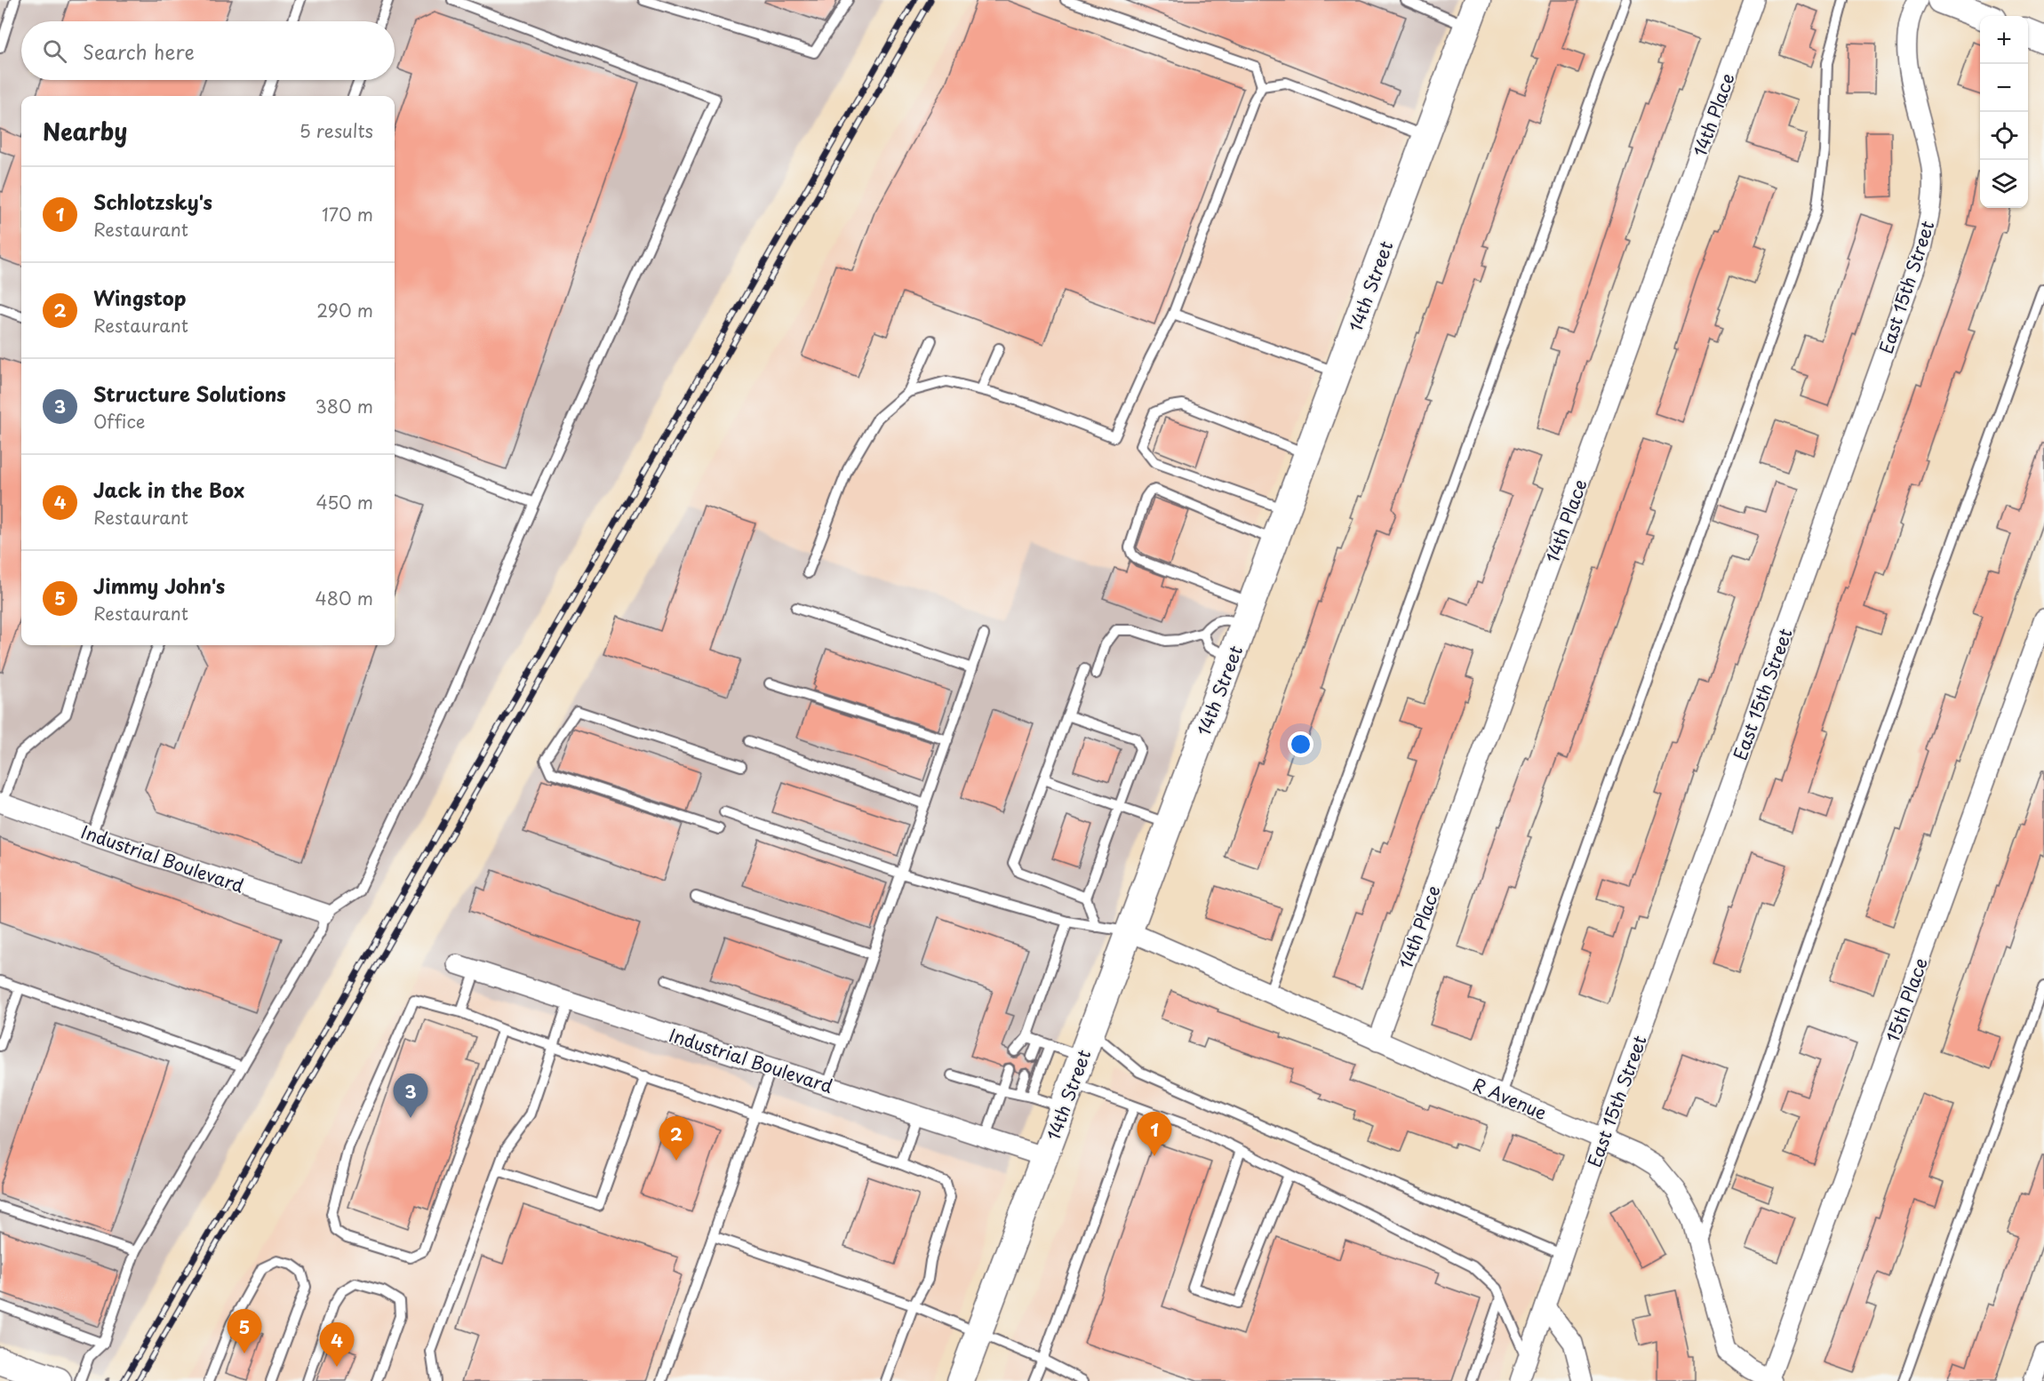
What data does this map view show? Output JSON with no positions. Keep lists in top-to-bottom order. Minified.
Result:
{"streets":{"main road":["14th Street"],"street":["14th Place","East 15th Street","Industrial Boulevard","15th Place","R Avenue"]},"crossings":[["14th Place","R Avenue"],["14th Street","Industrial Boulevard"],["14th Street","R Avenue"],["East 15th Street","R Avenue"],["15th Place","R Avenue"]],"page":{"map_buttons":["+","−"],"search":"Search here","heading":["Nearby","5 results"],"list":[{"mark":"1","name":"Schlotzsky's","note":"Restaurant","value":"170 m"},{"mark":"2","name":"Wingstop","note":"Restaurant","value":"290 m"},{"mark":"3","name":"Structure Solutions","note":"Office","value":"380 m"},{"mark":"4","name":"Jack in the Box","note":"Restaurant","value":"450 m"},{"mark":"5","name":"Jimmy John's","note":"Restaurant","value":"480 m"}],"pins":["3","1","2","5","4"]}}
